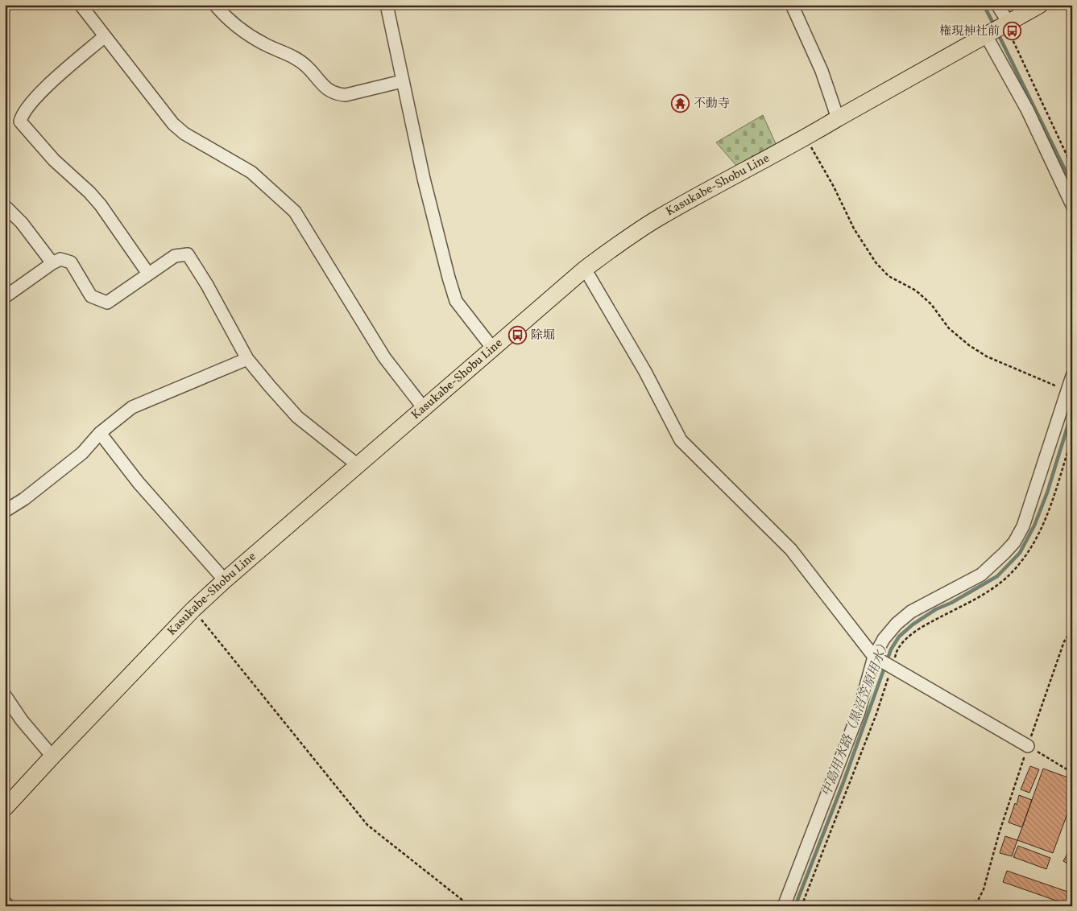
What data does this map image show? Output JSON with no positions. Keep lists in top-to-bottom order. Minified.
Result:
{"streets":{"main road":["Kasukabe-Shobu Line"]},"water":["中島用水路（黒沼笠原用水）"],"places":{"bus stop":["権現神社前","除堀"],"temple":["不動寺"]}}
